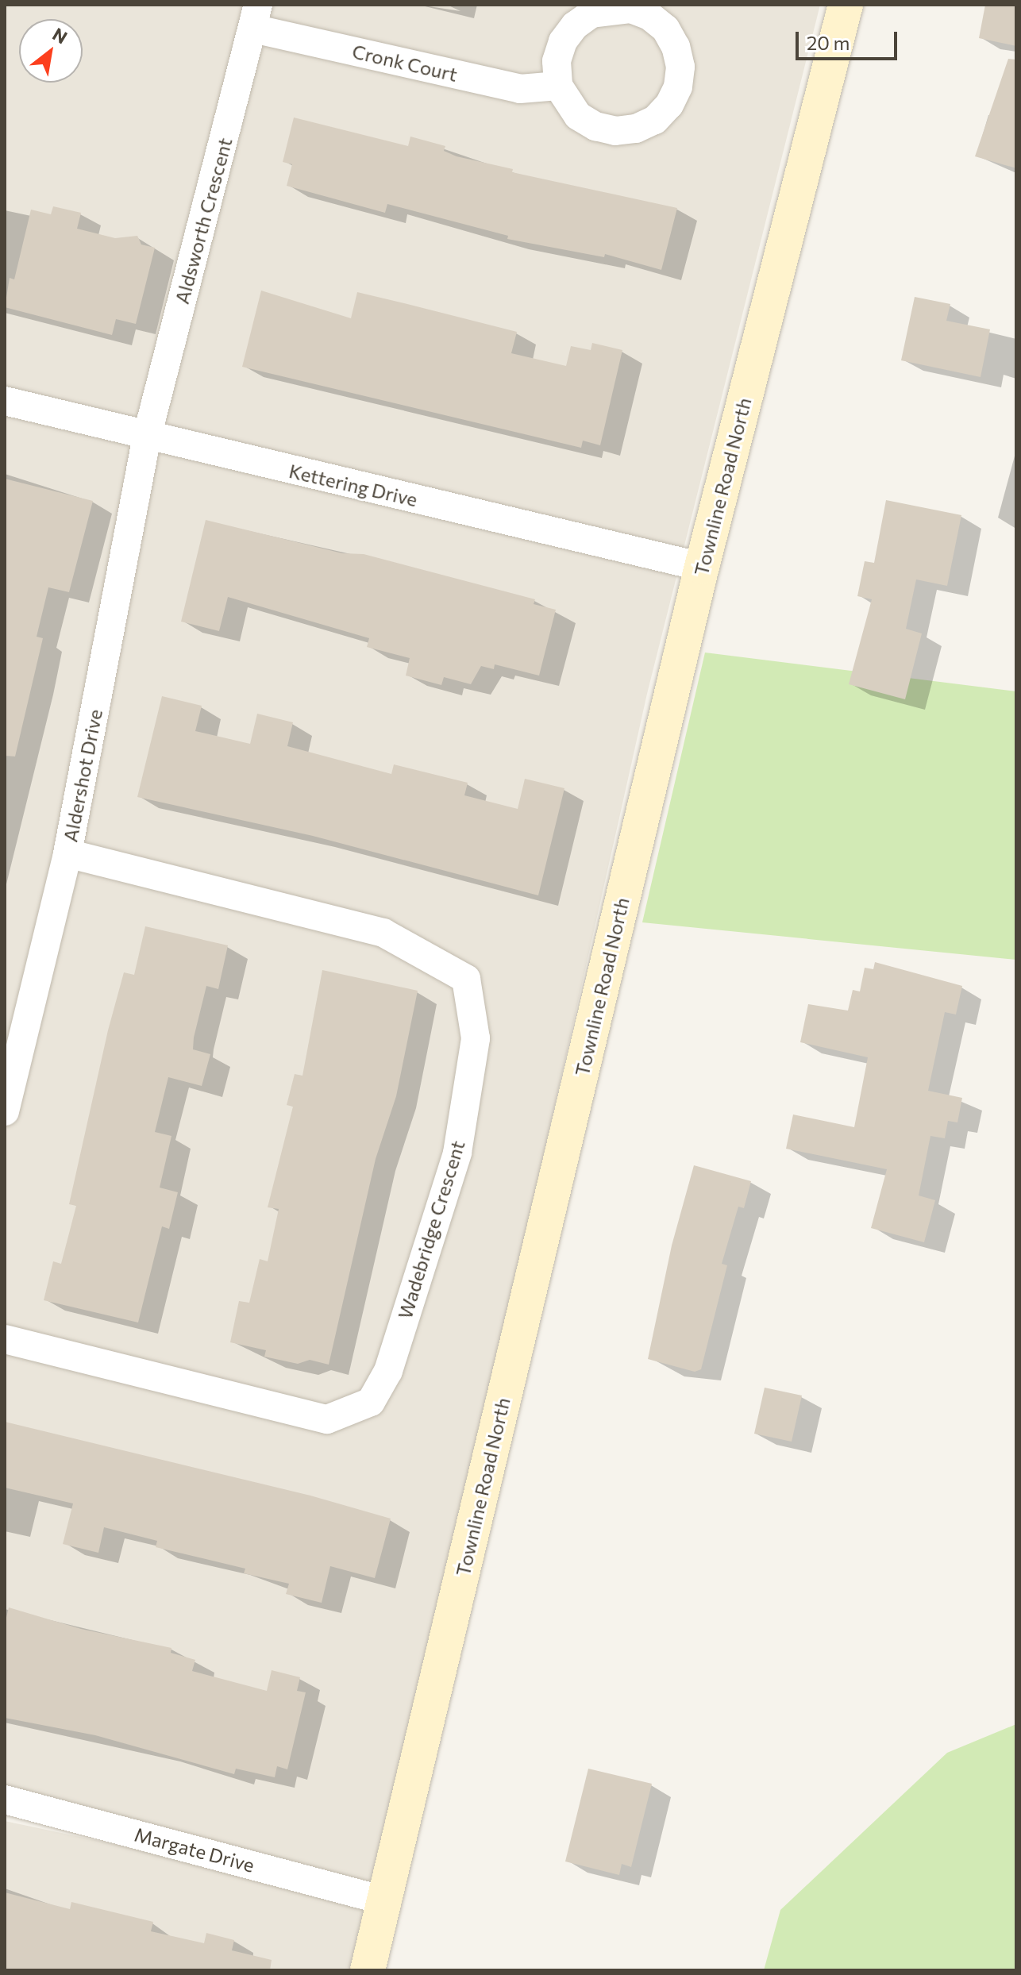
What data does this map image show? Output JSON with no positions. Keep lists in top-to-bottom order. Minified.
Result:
{"streets":{"main road":["Townline Road North"],"street":["Cronk Court","Aldsworth Crescent","Kettering Drive","Aldershot Drive","Wadebridge Crescent","Margate Drive"]},"crossings":[["Cronk Court","Aldsworth Crescent"],["Aldsworth Crescent","Kettering Drive"],["Aldsworth Crescent","Aldershot Drive"],["Kettering Drive","Townline Road North"],["Kettering Drive","Aldershot Drive"],["Townline Road North","Margate Drive"],["Aldershot Drive","Wadebridge Crescent"]],"scale_bar":"20 m","north":"top right"}
